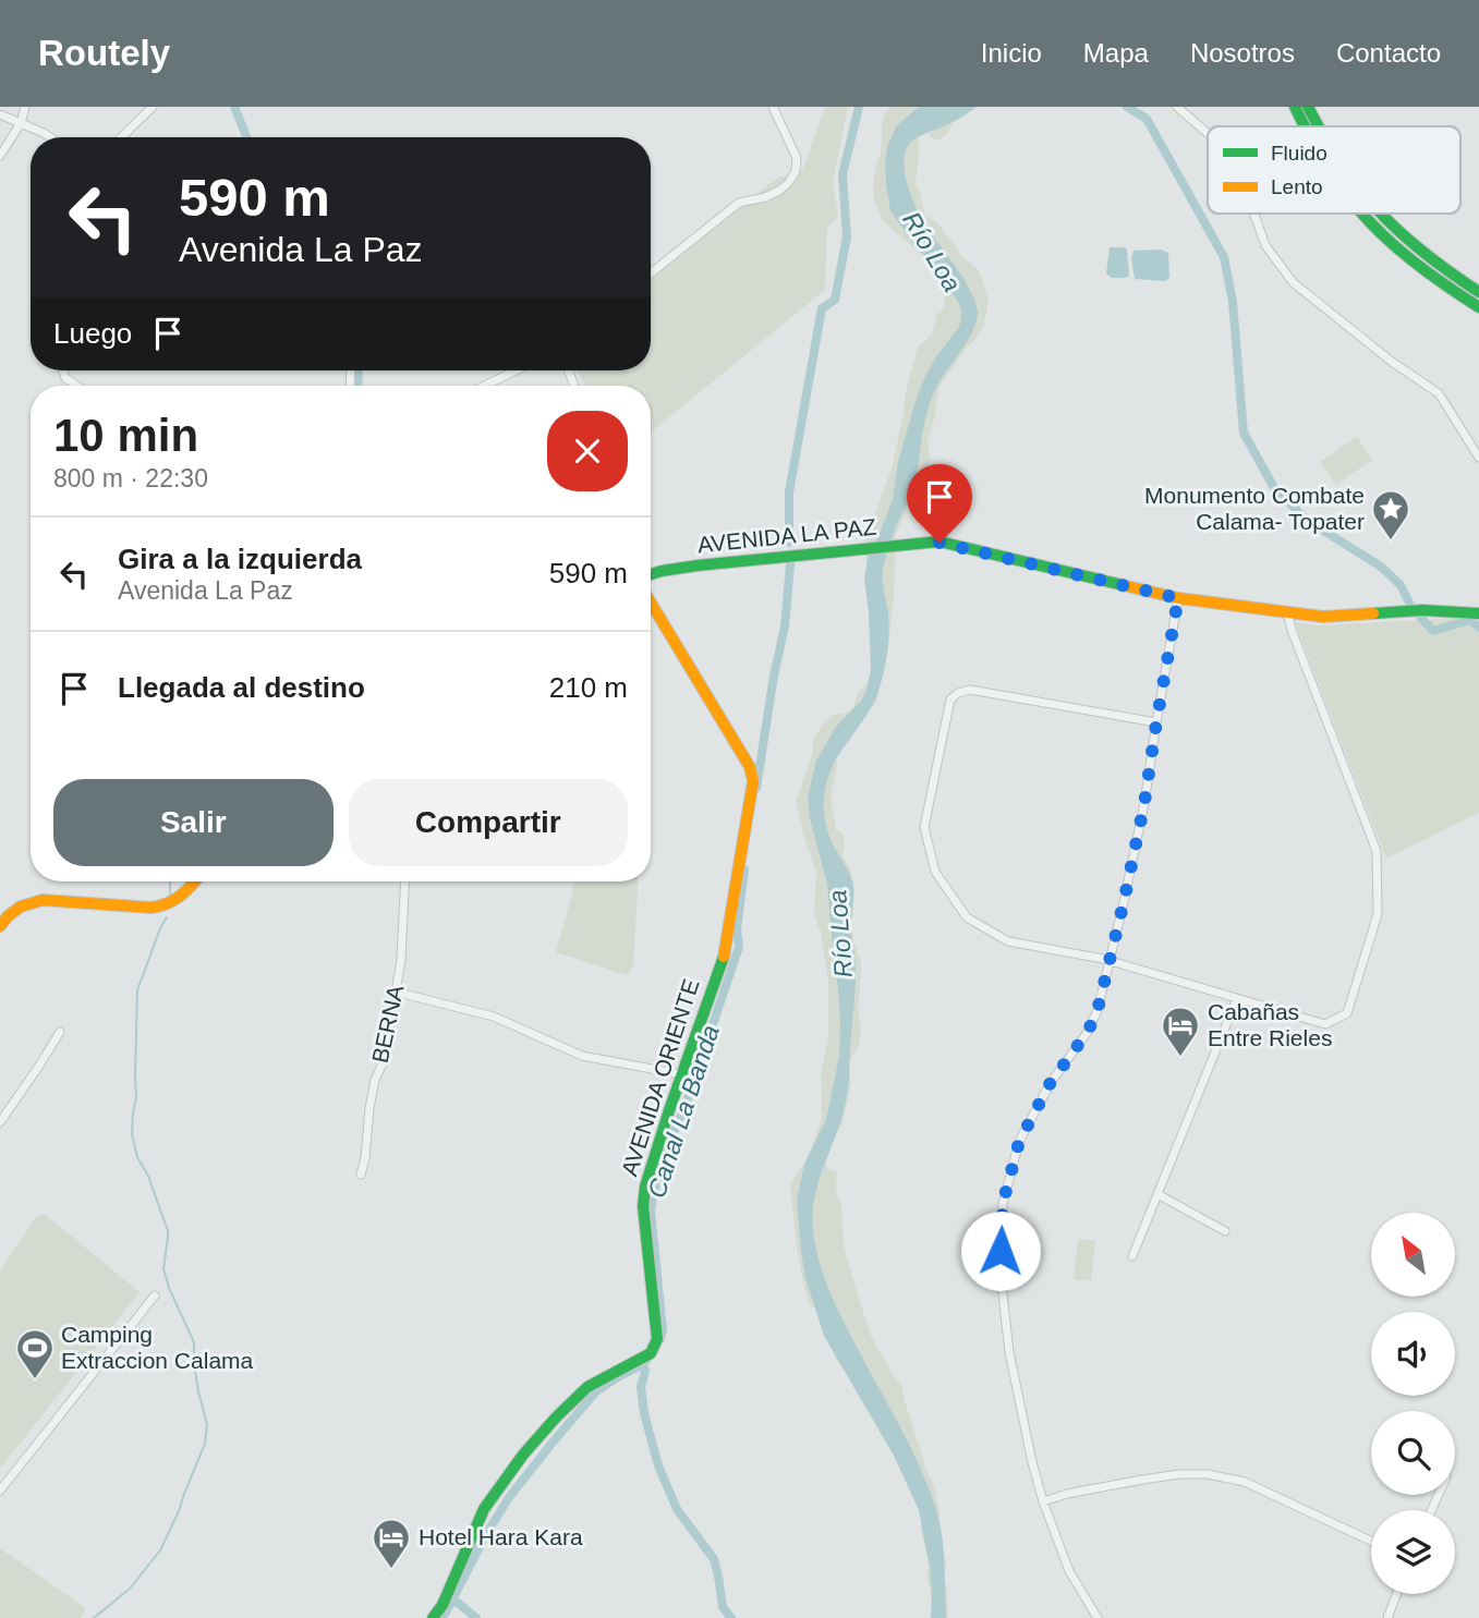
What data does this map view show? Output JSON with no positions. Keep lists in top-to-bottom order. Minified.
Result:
{"streets":{"main road":["AVENIDA LA PAZ","AVENIDA ORIENTE"],"street":["BERNA"]},"water":["Río Loa","Canal La Banda"],"places":{"place":["Monumento Combate Calama- Topater"],"hotel":["Cabañas Entre Rieles","Hotel Hara Kara"],"sports":["Camping Extraccion Calama"]},"legend":["Fluido","Lento"],"north":"top left","page":{"header":"Routely","nav":["Inicio","Mapa","Nosotros","Contacto"],"turn":["590 m","Avenida La Paz"],"then":"Luego","heading":["10 min","800 m · 22:30"],"list":[{"name":"Gira a la izquierda","note":"Avenida La Paz","value":"590 m"},{"name":"Llegada al destino","value":"210 m"}],"buttons":["Salir","Compartir"]}}
